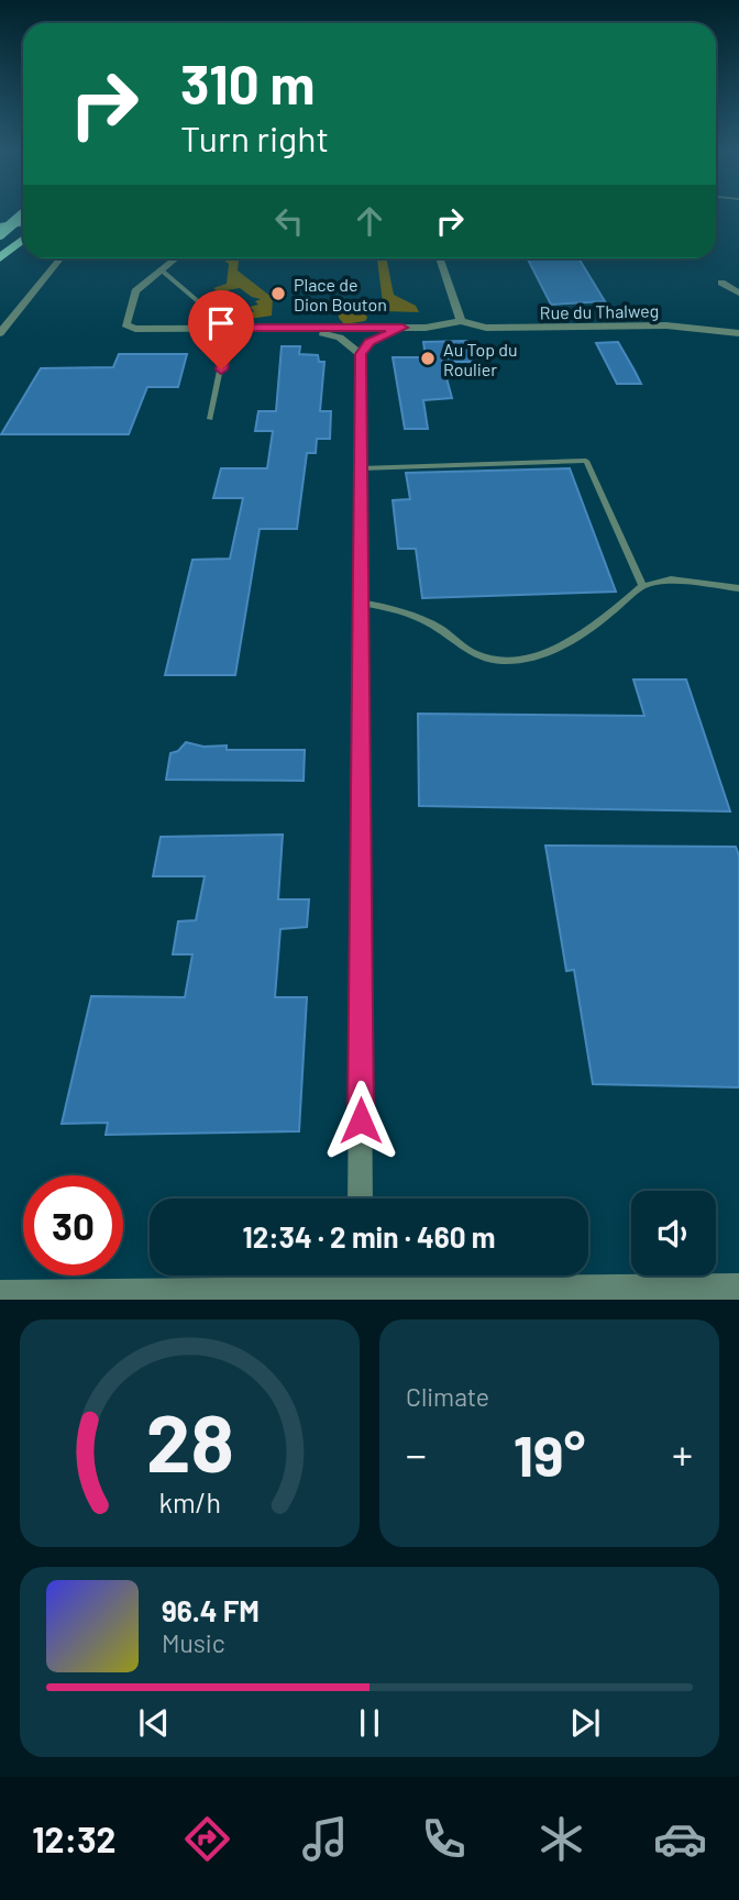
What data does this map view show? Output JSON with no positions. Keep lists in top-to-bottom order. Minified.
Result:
{"streets":{"street":["Rue du Thalweg"]},"places":["Place de Dion Bouton","Au Top du Roulier"],"page":{"turn":["310 m","Turn right"],"limit":"30","trip":"12:34 · 2 min · 460 m","tile":"Climate","heat":["−","19°","+"],"song":["96.4 FM","Music"],"tabs":"12:32","gauge":["28","km/h"]}}
